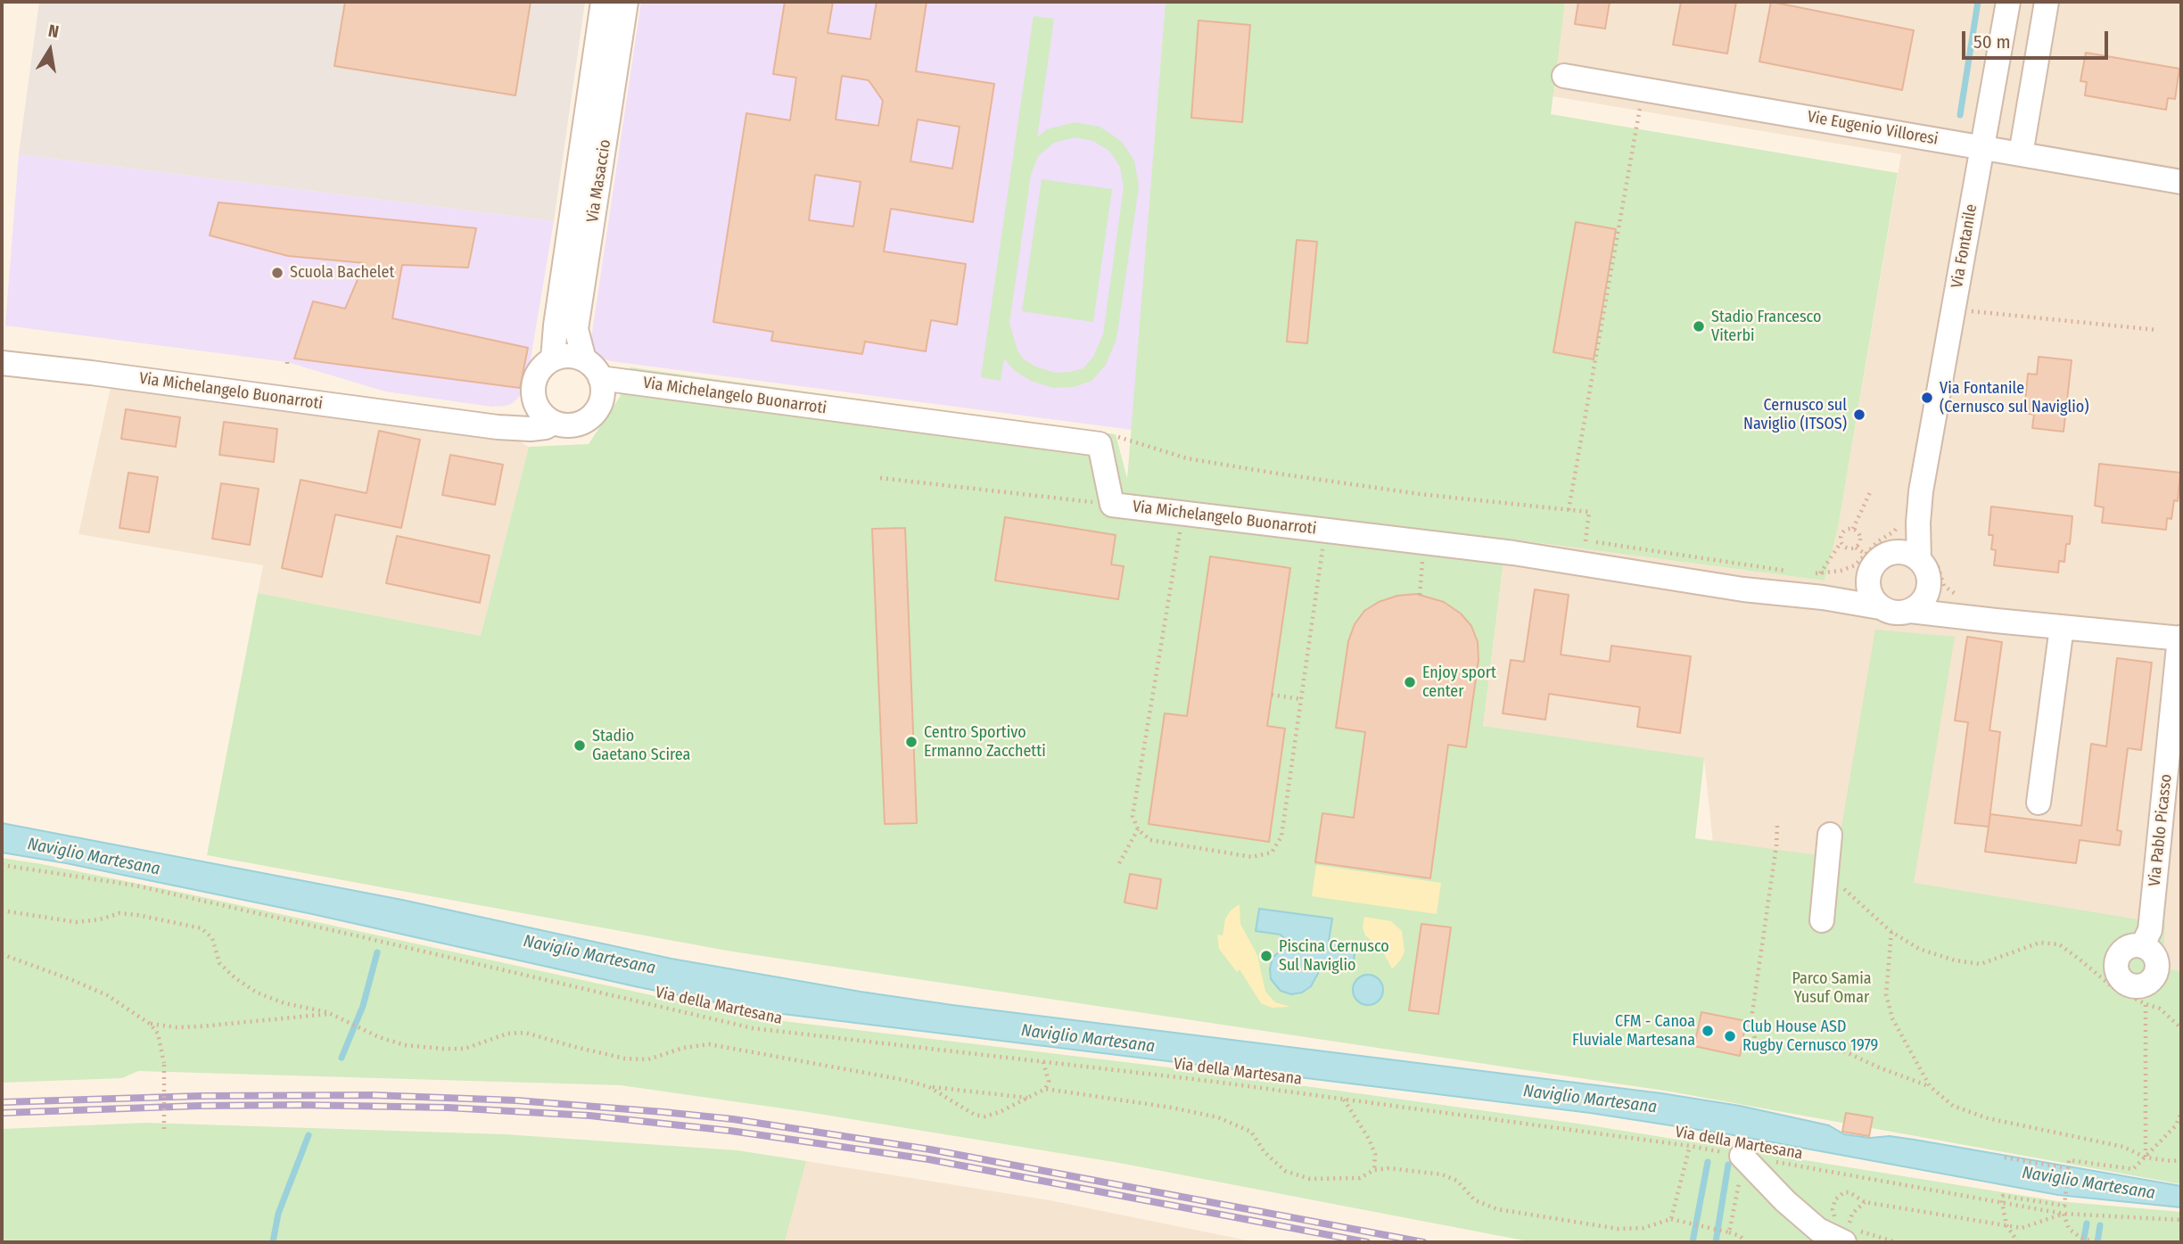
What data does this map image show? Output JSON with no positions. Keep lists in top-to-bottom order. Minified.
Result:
{"streets":{"street":["Vie Eugenio Villoresi","Via Masaccio","Via Fontanile","Via Michelangelo Buonarroti","Via Pablo Picasso"],"path":["Via della Martesana"]},"crossings":[["Vie Eugenio Villoresi","Via Fontanile"],["Via Masaccio","Via Michelangelo Buonarroti"],["Via Fontanile","Via Michelangelo Buonarroti"]],"water":["Naviglio Martesana"],"parks":["Parco Samia Yusuf Omar"],"places":["Scuola Bachelet","Stadio Francesco Viterbi","Via Fontanile (Cernusco sul Naviglio)","Cernusco sul Naviglio (ITSOS)","Enjoy sport center","Centro Sportivo Ermanno Zacchetti","Stadio Gaetano Scirea","Piscina Cernusco Sul Naviglio","CFM - Canoa Fluviale Martesana","Club House ASD Rugby Cernusco 1979"],"scale_bar":"50 m","north":"top"}
